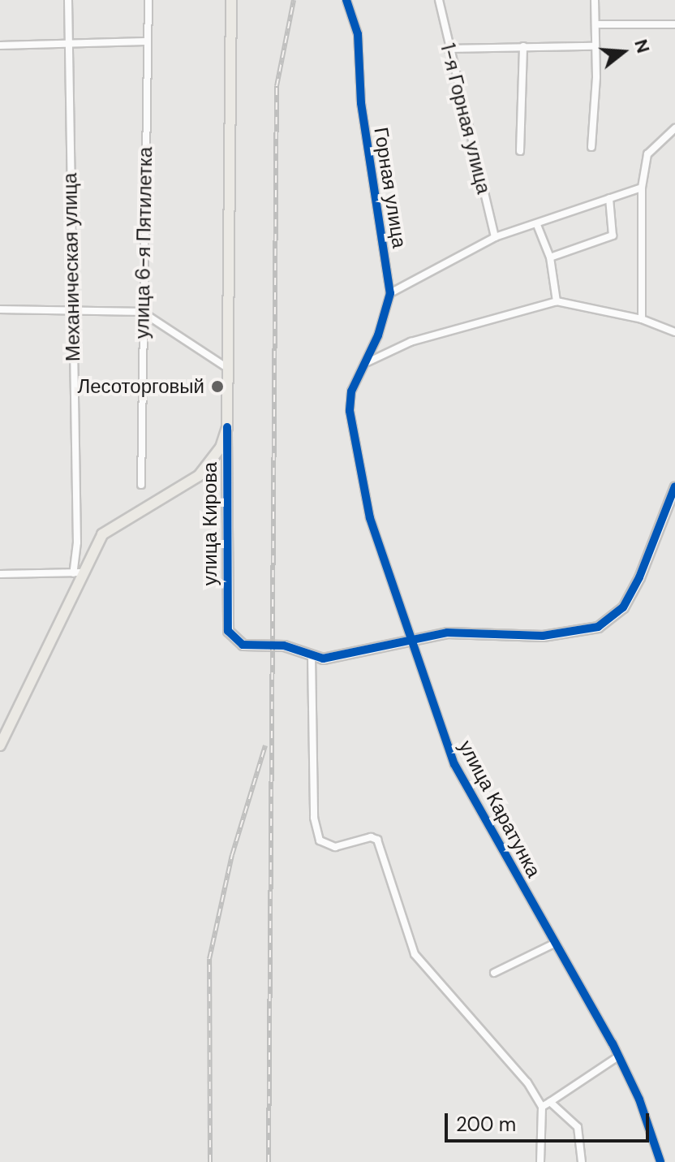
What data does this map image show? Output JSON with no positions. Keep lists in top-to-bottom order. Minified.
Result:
{"streets":{"main road":["Механическая улица","улица Кирова"],"street":["1-я Горная улица","Горная улица","улица 6-я Пятилетка","улица Каратунка"]},"crossings":[["Горная улица","улица Каратунка"],["Механическая улица","улица Кирова"]],"places":["Лесоторговый"],"scale_bar":"200 m","north":"right"}
